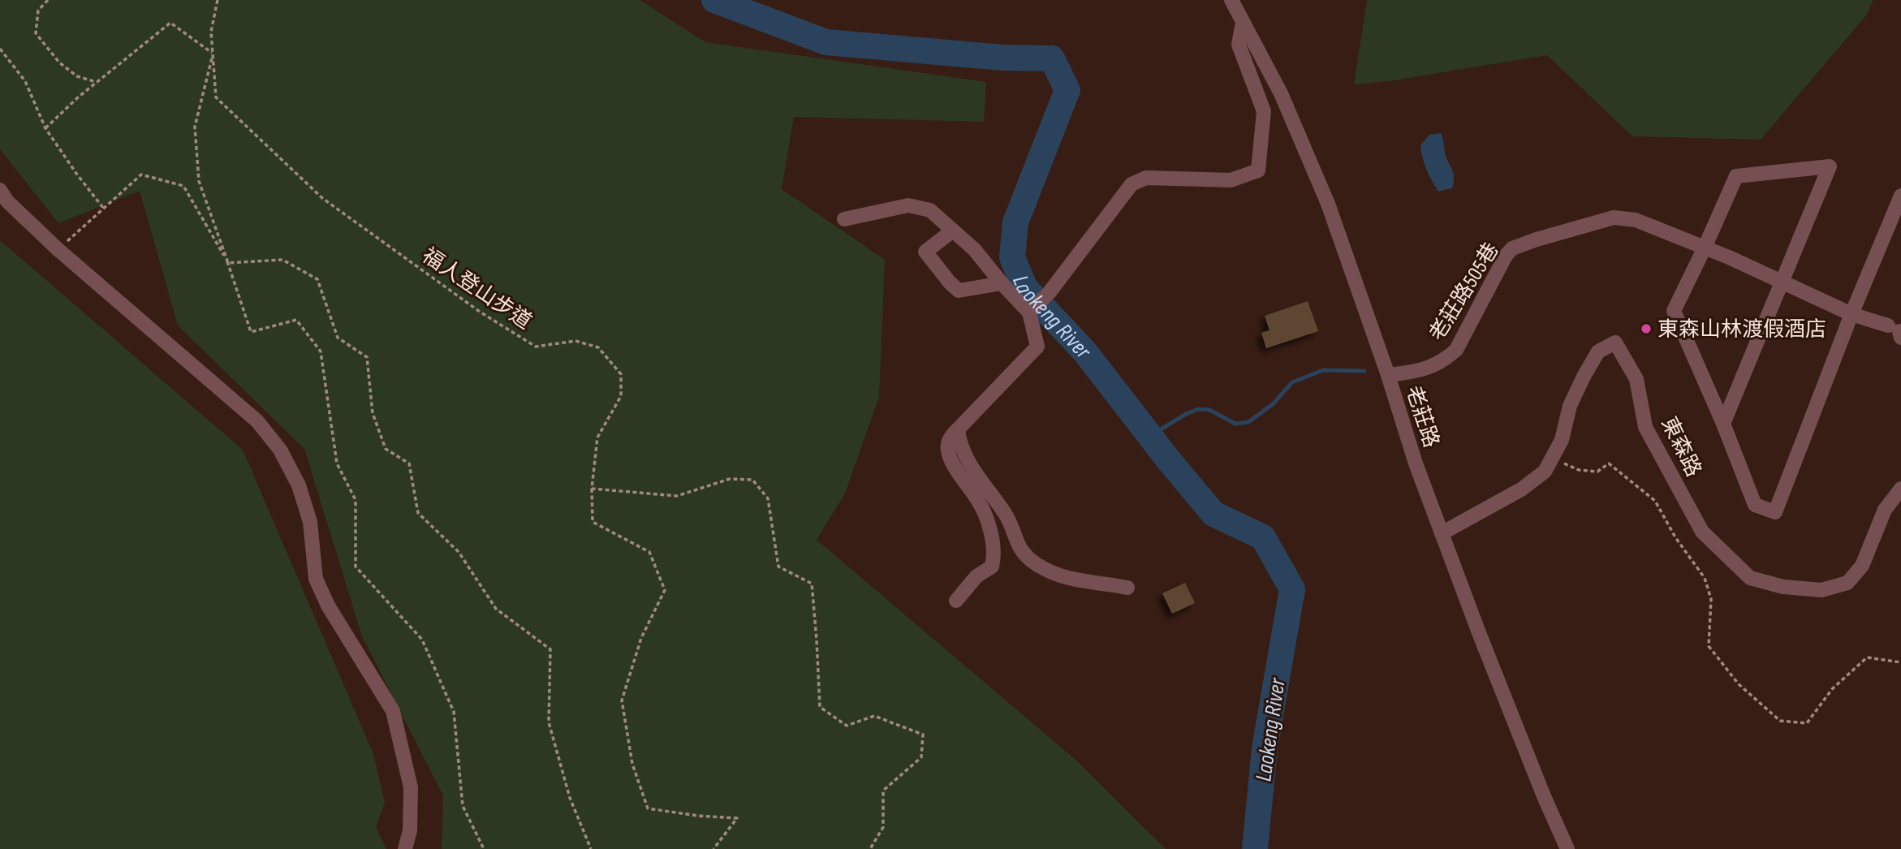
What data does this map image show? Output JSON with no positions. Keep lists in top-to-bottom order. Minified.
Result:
{"streets":{"street":["老莊路505巷","老莊路","東森路"],"path":["福人登山步道"]},"crossings":[["老莊路505巷","老莊路"],["老莊路","東森路"]],"water":["Laokeng River"],"places":["東森山林渡假酒店"]}
